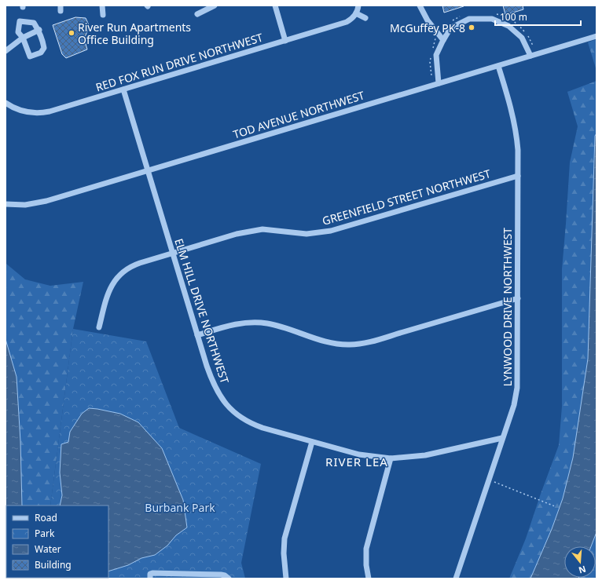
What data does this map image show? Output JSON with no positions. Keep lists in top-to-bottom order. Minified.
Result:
{"streets":{"street":["RED FOX RUN DRIVE NORTHWEST","TOD AVENUE NORTHWEST","GREENFIELD STREET NORTHWEST","LYNWOOD DRIVE NORTHWEST","ELM HILL DRIVE NORTHWEST"]},"crossings":[["RED FOX RUN DRIVE NORTHWEST","ELM HILL DRIVE NORTHWEST"],["TOD AVENUE NORTHWEST","LYNWOOD DRIVE NORTHWEST"],["TOD AVENUE NORTHWEST","ELM HILL DRIVE NORTHWEST"],["GREENFIELD STREET NORTHWEST","LYNWOOD DRIVE NORTHWEST"],["GREENFIELD STREET NORTHWEST","ELM HILL DRIVE NORTHWEST"],["LYNWOOD DRIVE NORTHWEST","ELM HILL DRIVE NORTHWEST"]],"districts":["RIVER LEA"],"parks":["Burbank Park"],"places":["McGuffey PK-8","River Run Apartments Office Building"],"legend":["Road","Park","Water","Building"],"scale_bar":"100 m","north":"bottom"}
